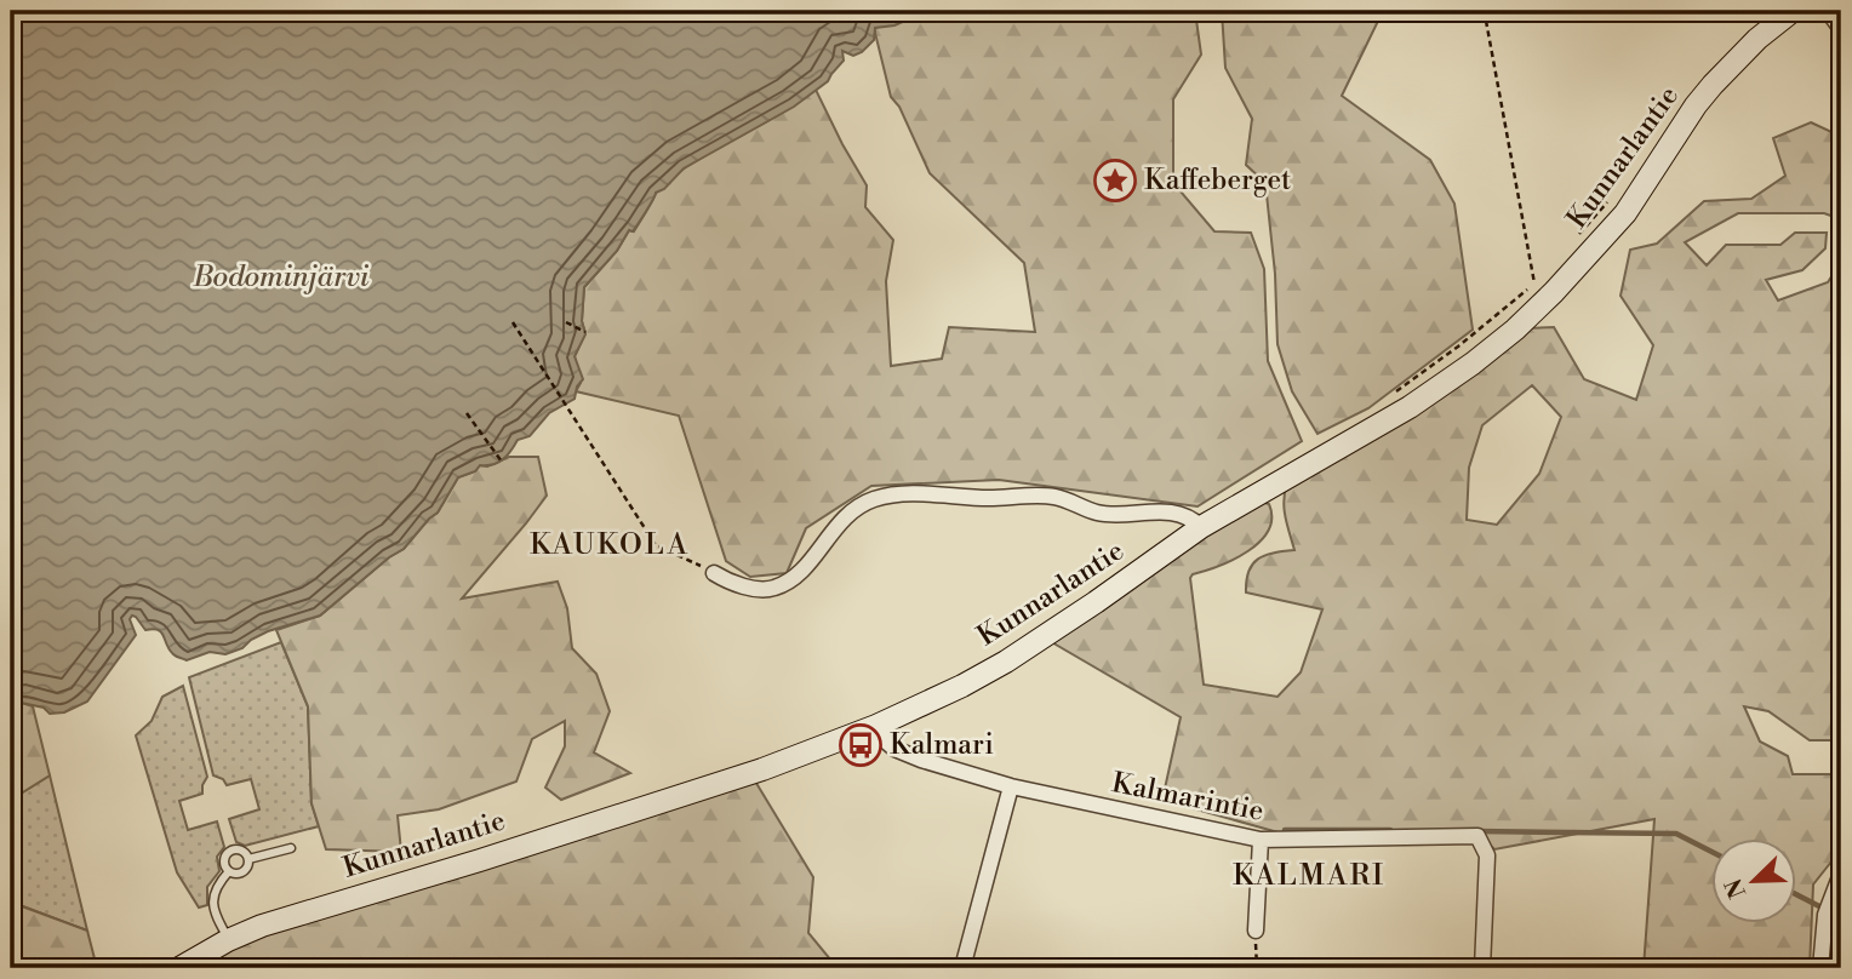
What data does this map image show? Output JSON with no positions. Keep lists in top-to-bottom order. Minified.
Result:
{"streets":{"main road":["Kunnarlantie"],"street":["Kalmarintie"]},"crossings":[["Kunnarlantie","Kalmarintie"]],"districts":["KAUKOLA","KALMARI"],"water":["Bodominjärvi"],"places":{"place":["Kaffeberget"],"bus stop":["Kalmari"]},"north":"bottom left"}
